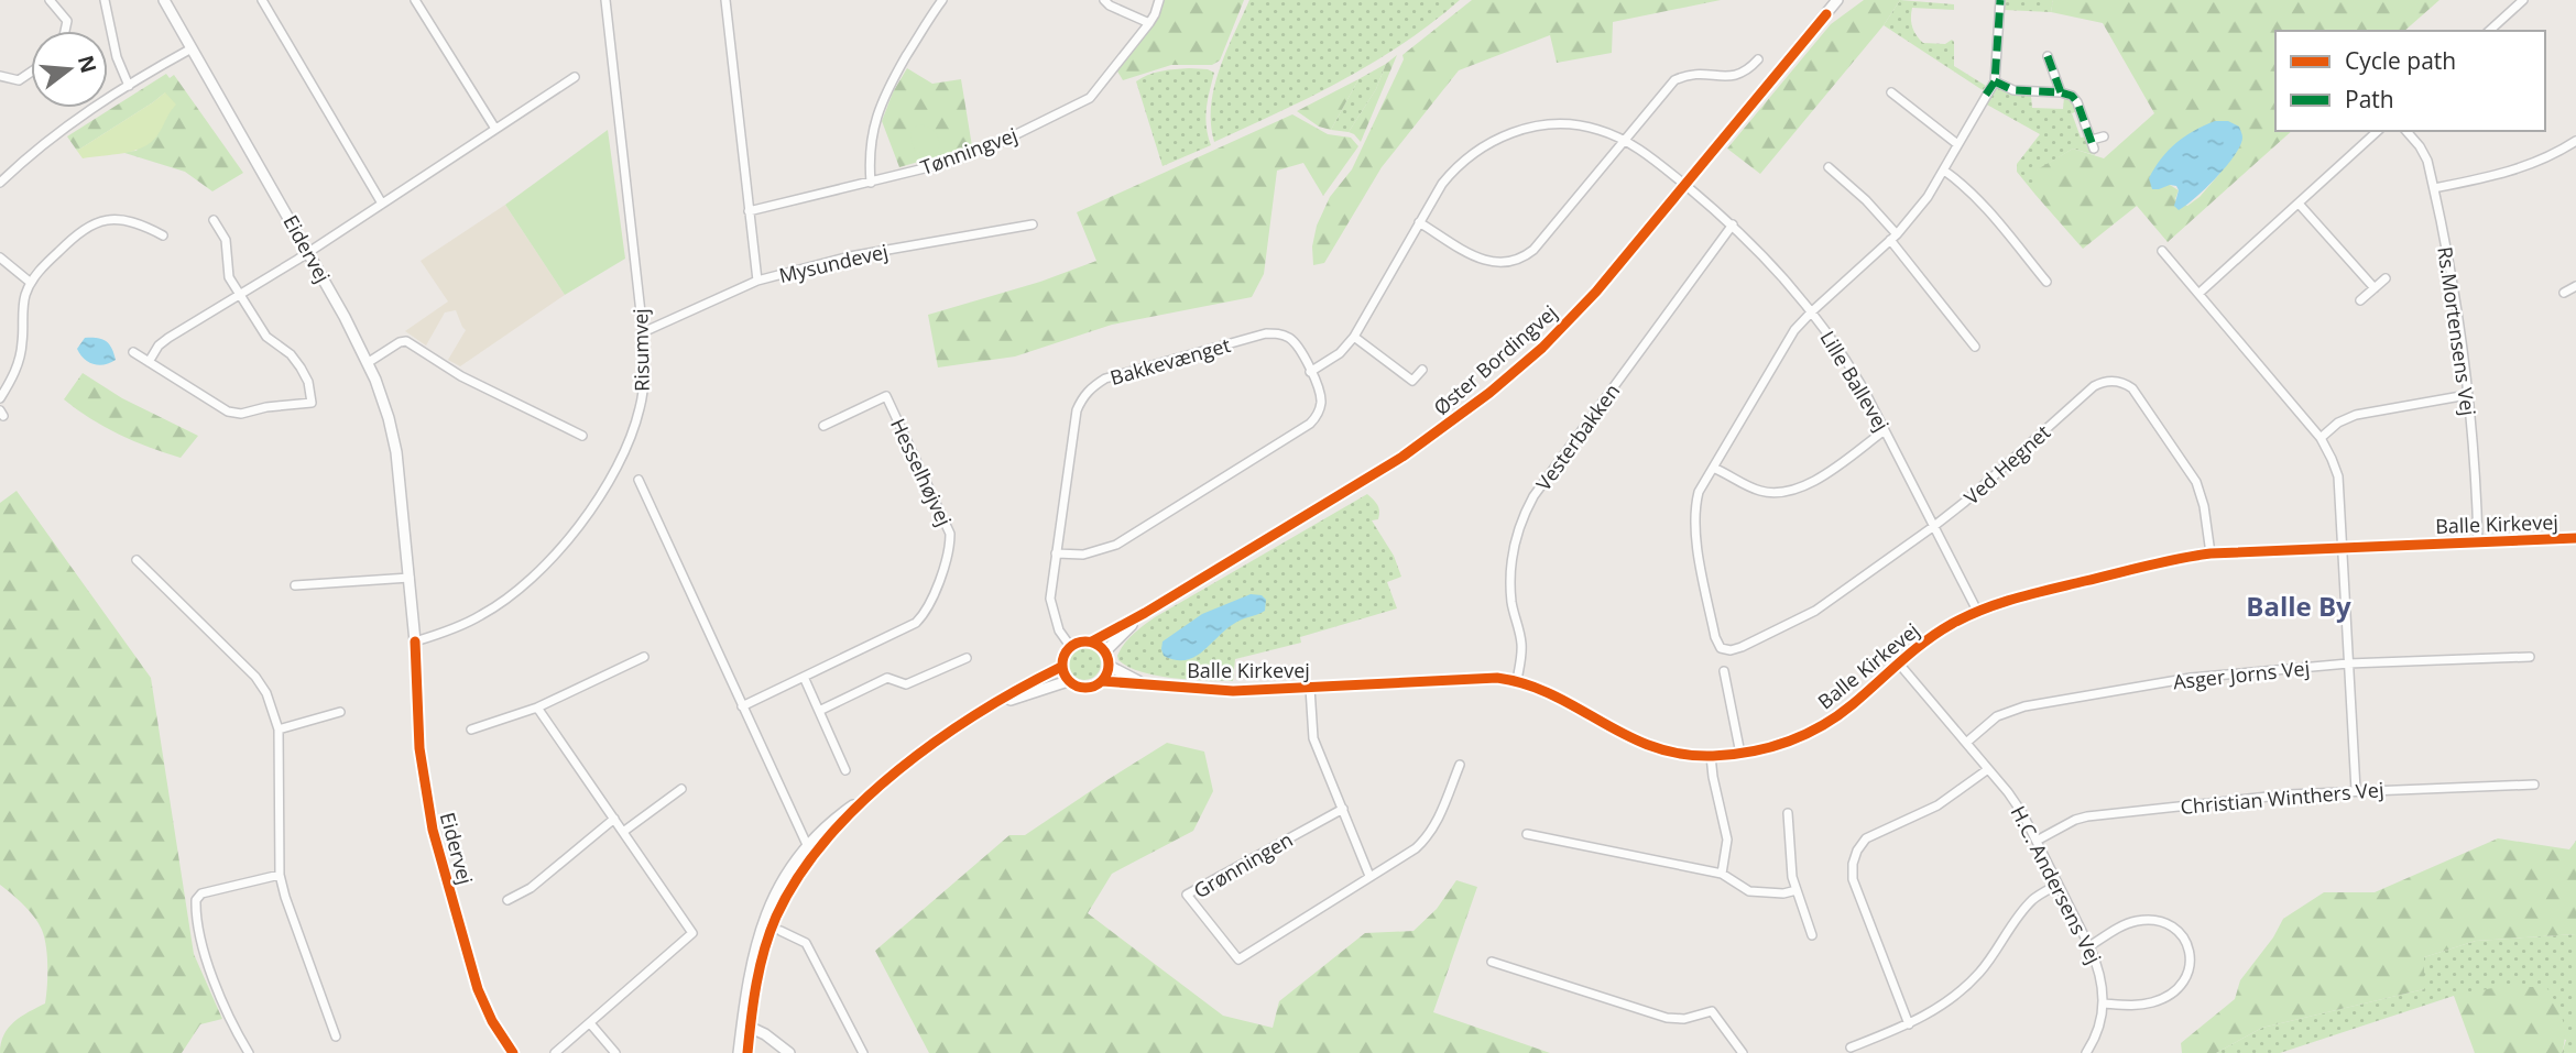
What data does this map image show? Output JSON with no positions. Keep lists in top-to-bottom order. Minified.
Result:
{"streets":{"street":["Tønningvej","Eidervej","Mysundevej","Rs.Mortensens Vej","Risumvej","Øster Bordingvej","Bakkevænget","Lille Ballevej","Vesterbakken","Ved Hegnet","Hesselhøjvej","Balle Kirkevej","Asger Jorns Vej","Christian Winthers Vej","Grønningen","H.C. Andersens Vej"]},"crossings":[["Eidervej","Risumvej"],["Mysundevej","Risumvej"],["Rs.Mortensens Vej","Balle Kirkevej"],["Øster Bordingvej","Bakkevænget"],["Øster Bordingvej","Lille Ballevej"],["Øster Bordingvej","Balle Kirkevej"],["Bakkevænget","Balle Kirkevej"],["Lille Ballevej","Vesterbakken"],["Lille Ballevej","Ved Hegnet"],["Lille Ballevej","Balle Kirkevej"],["Vesterbakken","Balle Kirkevej"],["Ved Hegnet","Balle Kirkevej"],["Balle Kirkevej","H.C. Andersens Vej"],["Asger Jorns Vej","H.C. Andersens Vej"],["Christian Winthers Vej","H.C. Andersens Vej"]],"districts":["Balle By"],"legend":["Cycle path","Path"],"north":"right"}
